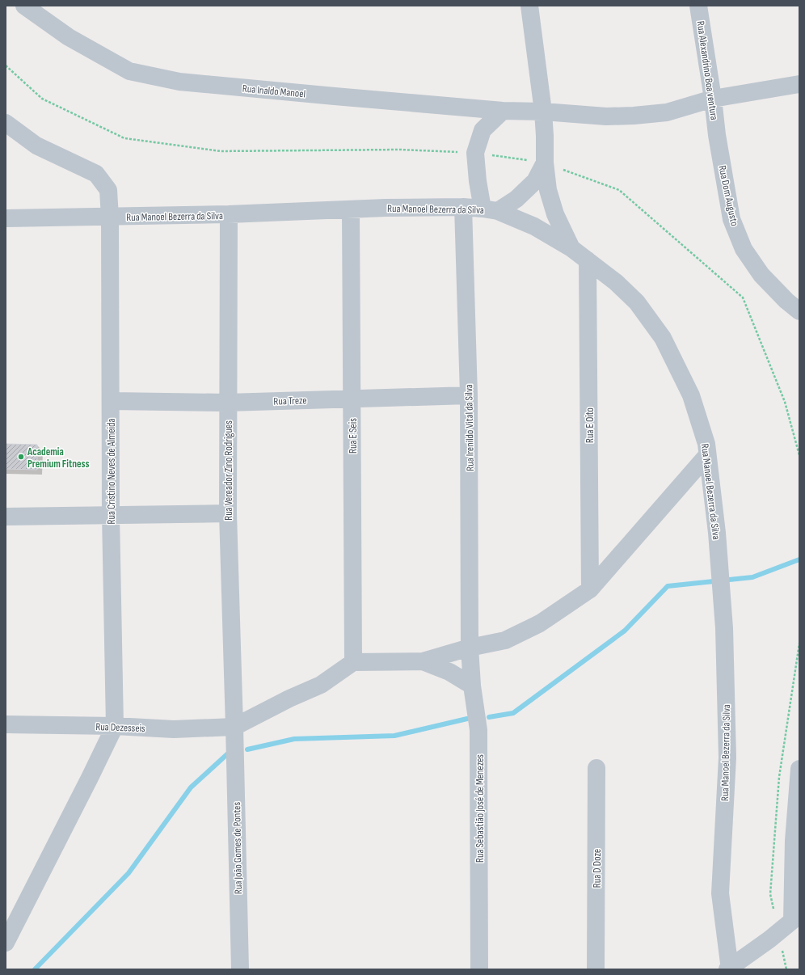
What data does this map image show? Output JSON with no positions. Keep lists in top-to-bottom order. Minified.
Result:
{"streets":{"street":["Rua Alexandrino Boa ventura","Rua Inaldo Manoel","Rua Dom Augusto","Rua Manoel Bezerra da Silva","Rua Treze","Rua E Oito","Rua Irenildo Vital da Silva","Rua E Seis","Rua Vereador Zino Rodrigues","Rua Cristino Neves de Almeida","Rua Dezesseis","Rua Sebastião José de Menezes","Rua João Gomes de Pontes","Rua D Doze"]},"crossings":[["Rua Alexandrino Boa ventura","Rua Inaldo Manoel"],["Rua Alexandrino Boa ventura","Rua Dom Augusto"],["Rua Manoel Bezerra da Silva","Rua E Oito"],["Rua Manoel Bezerra da Silva","Rua Irenildo Vital da Silva"],["Rua Manoel Bezerra da Silva","Rua E Seis"],["Rua Manoel Bezerra da Silva","Rua Vereador Zino Rodrigues"],["Rua Manoel Bezerra da Silva","Rua Cristino Neves de Almeida"],["Rua Treze","Rua Irenildo Vital da Silva"],["Rua Treze","Rua E Seis"],["Rua Treze","Rua Vereador Zino Rodrigues"],["Rua Treze","Rua Cristino Neves de Almeida"],["Rua Irenildo Vital da Silva","Rua Sebastião José de Menezes"],["Rua Vereador Zino Rodrigues","Rua Dezesseis"],["Rua Vereador Zino Rodrigues","Rua João Gomes de Pontes"],["Rua Cristino Neves de Almeida","Rua Dezesseis"],["Rua Dezesseis","Rua João Gomes de Pontes"]],"places":["Academia Premium Fitness"]}
